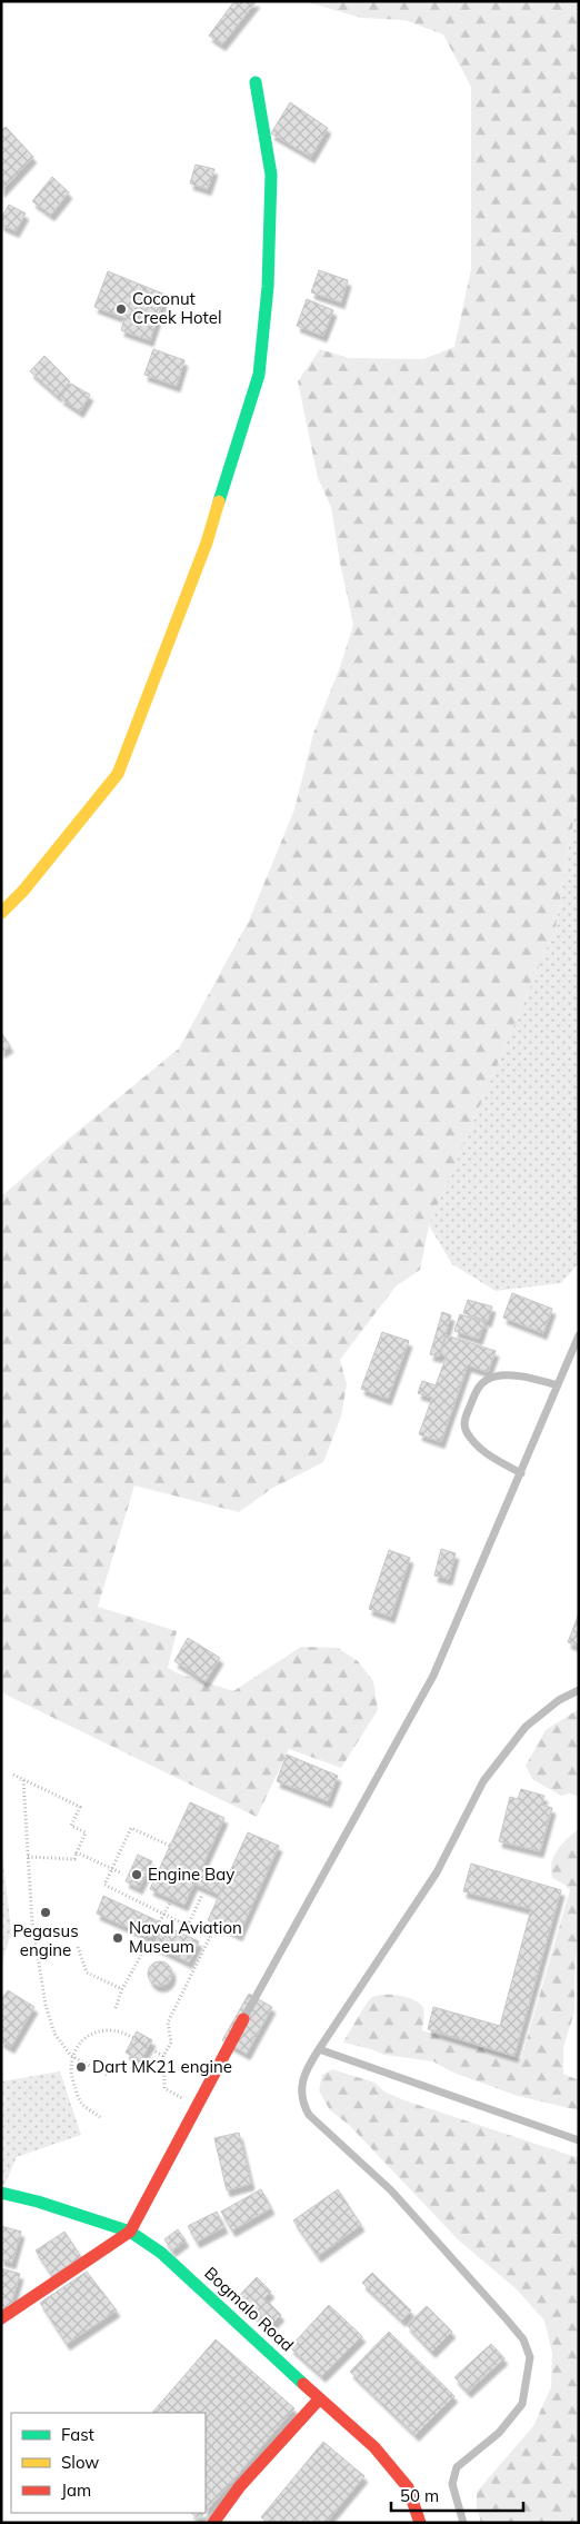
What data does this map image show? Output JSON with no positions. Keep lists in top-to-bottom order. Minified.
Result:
{"streets":{"street":["Bogmalo Road"]},"places":["Coconut Creek Hotel","Engine Bay","Pegasus engine","Naval Aviation Museum","Dart MK21 engine"],"legend":["Fast","Slow","Jam"],"scale_bar":"50 m"}
